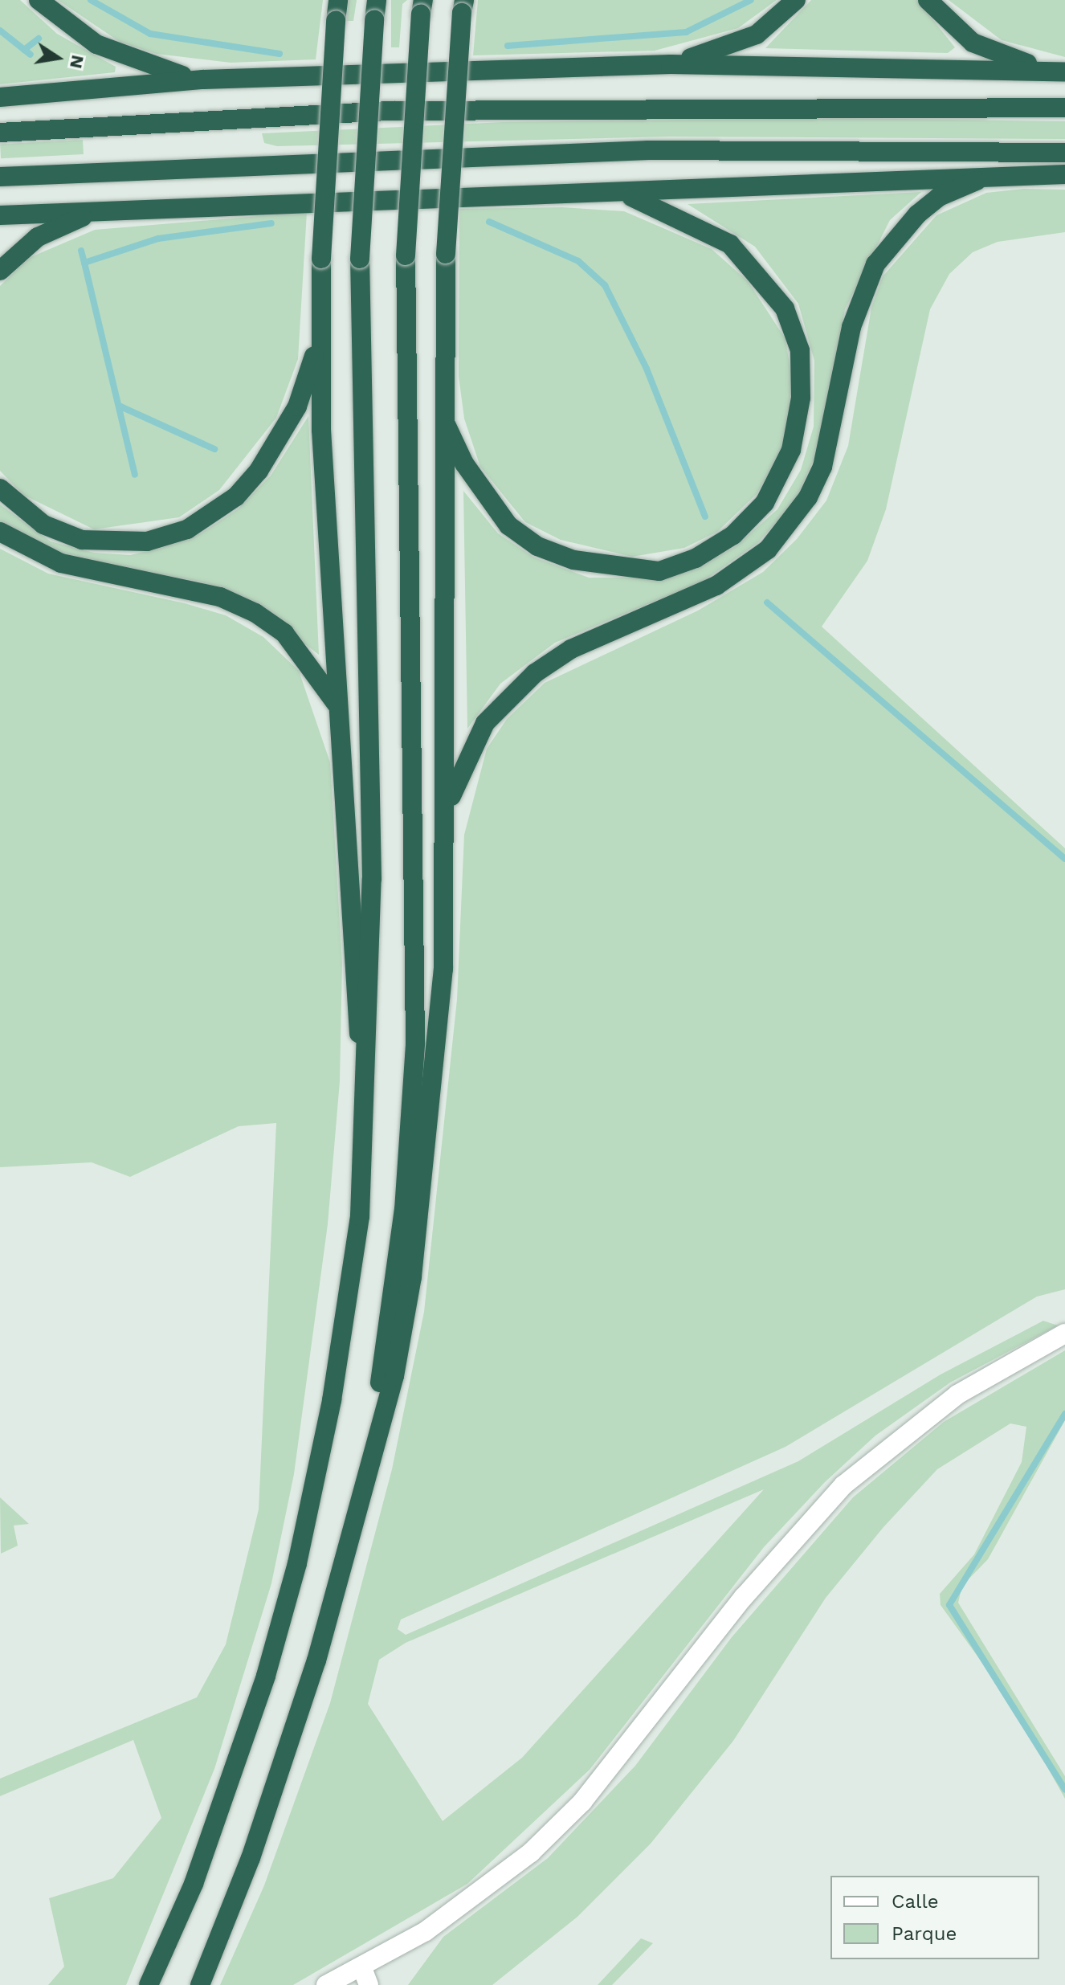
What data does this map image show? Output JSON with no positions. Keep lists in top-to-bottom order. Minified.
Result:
{"legend":["Calle","Parque"],"north":"right"}
